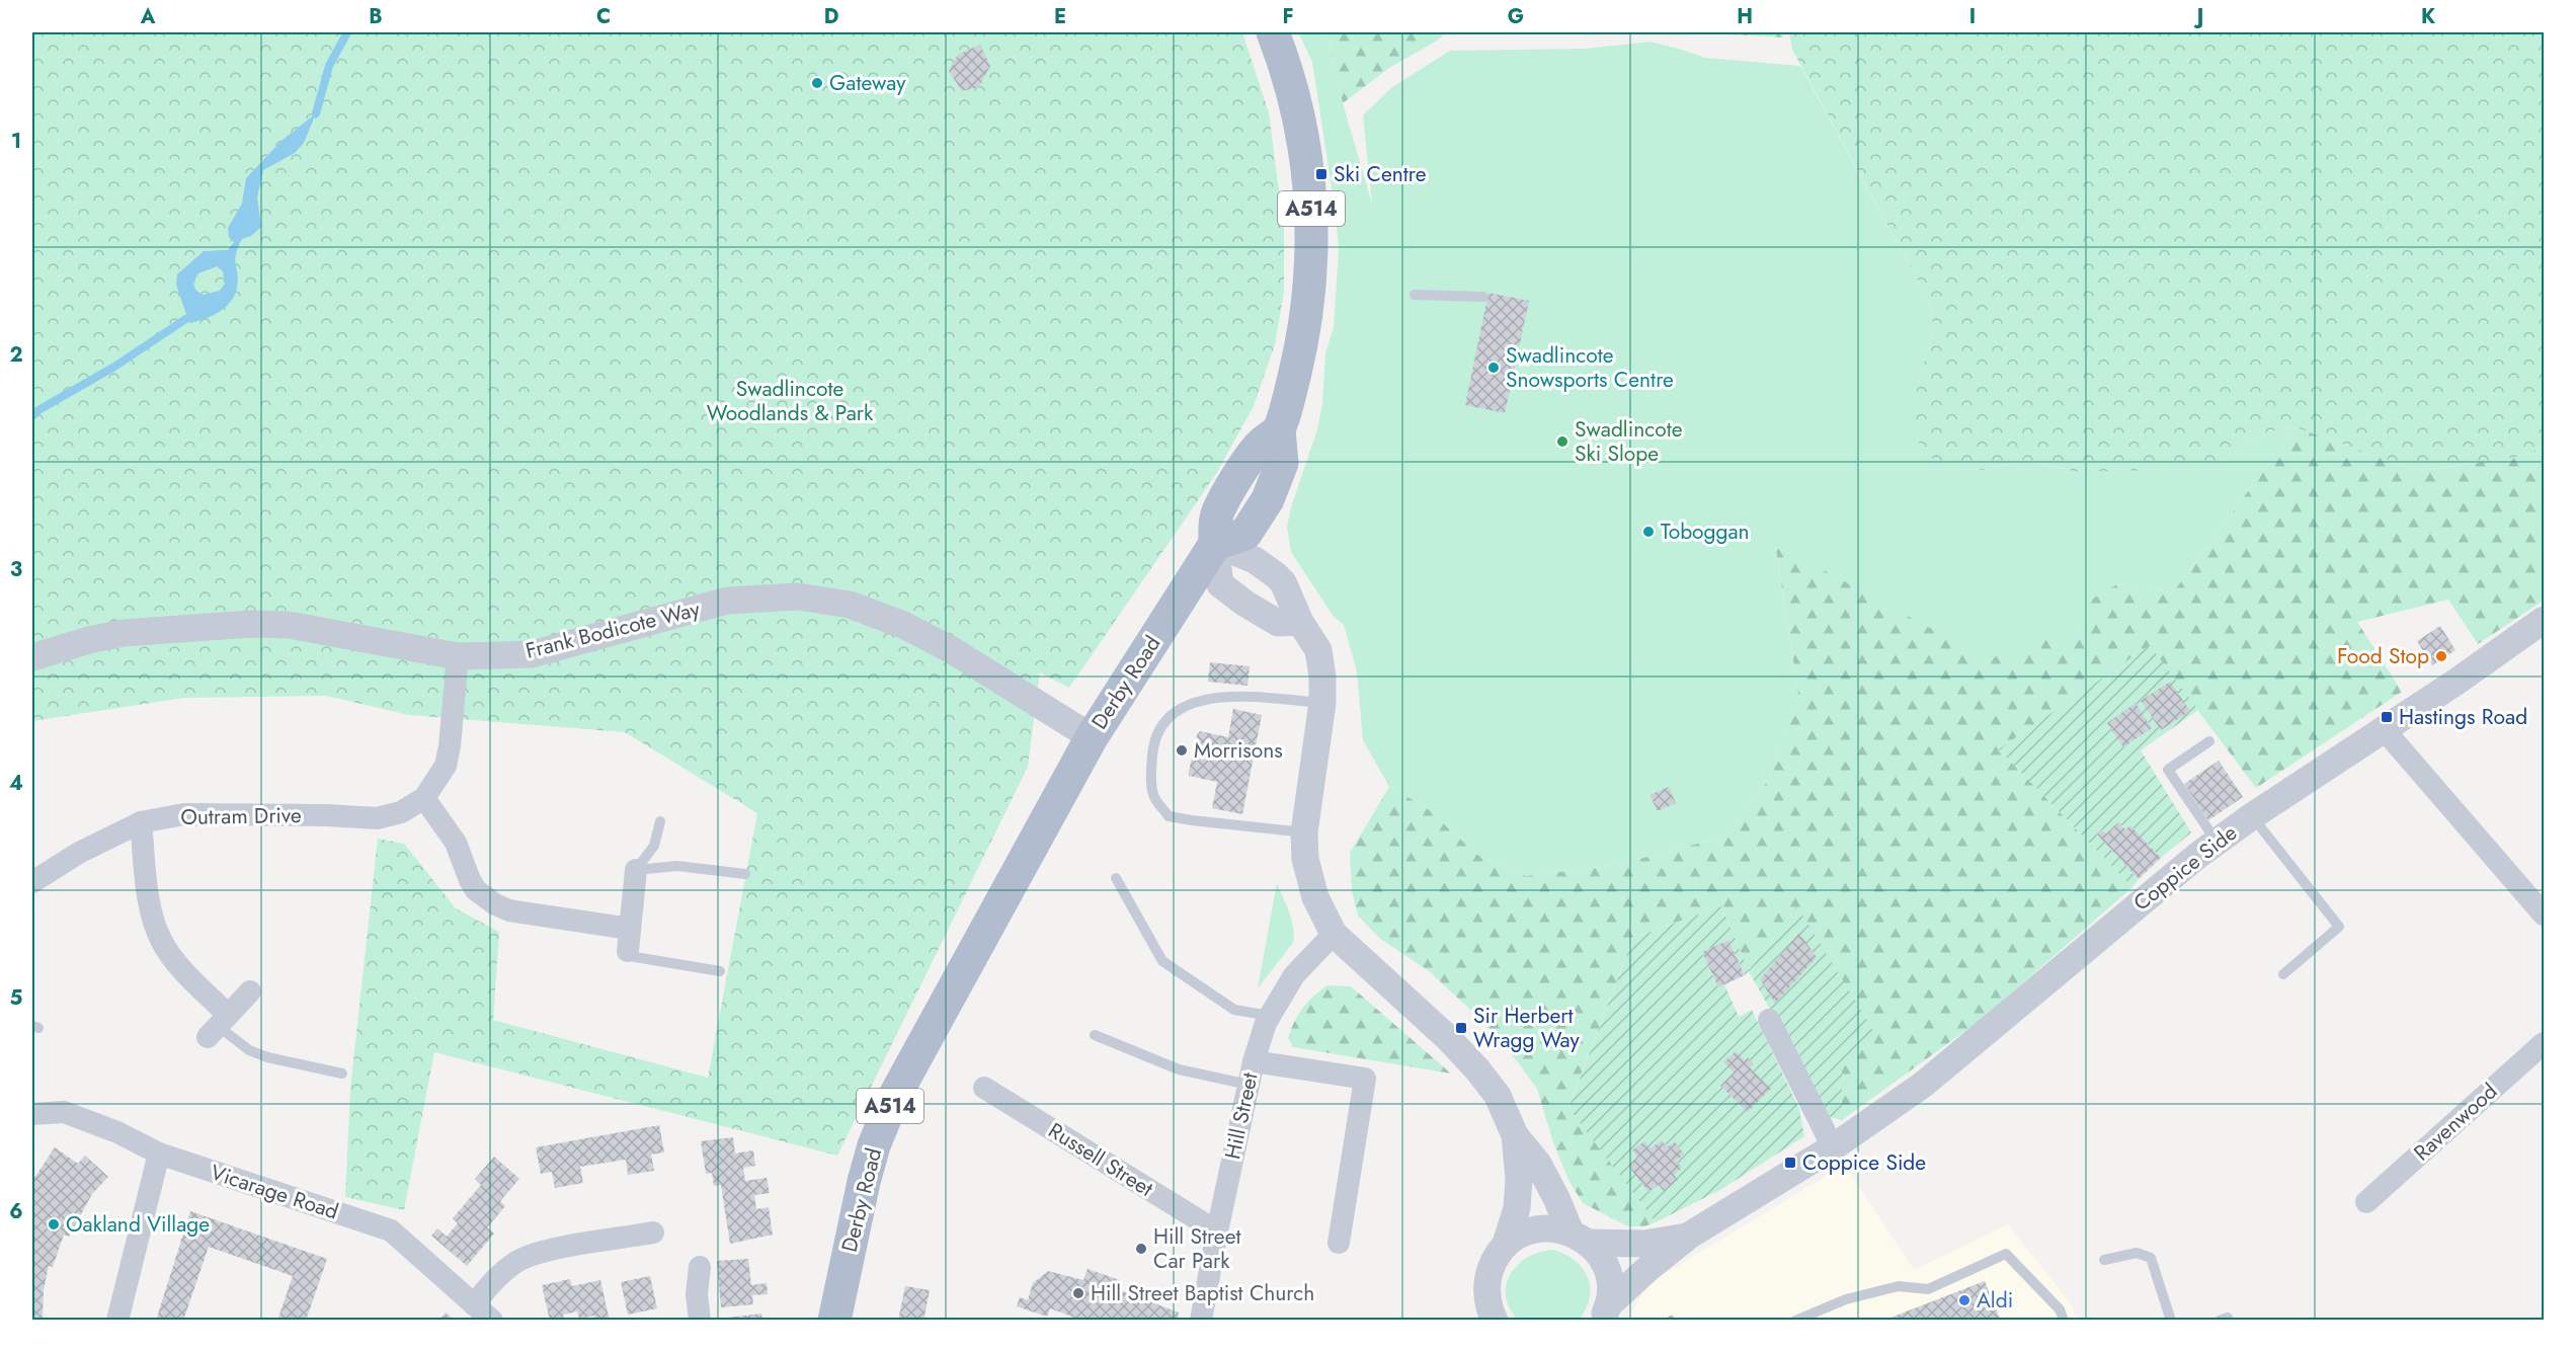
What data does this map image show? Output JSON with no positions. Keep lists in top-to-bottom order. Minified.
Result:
{"streets":{"main road":["A514","Derby Road"],"street":["Frank Bodicote Way","Outram Drive","Coppice Side","Hill Street","Ravenwood","Russell Street","Vicarage Road"]},"crossings":[["Frank Bodicote Way","Derby Road"],["Hill Street","Russell Street"]],"parks":["Swadlincote Woodlands & Park"],"places":{"other":["Gateway","Swadlincote Snowsports Centre","Swadlincote Ski Slope","Toboggan","Food Stop","Morrisons","Oakland Village","Hill Street Car Park","Hill Street Baptist Church","Aldi"],"transit":["Ski Centre","Hastings Road","Sir Herbert Wragg Way","Coppice Side"]},"grid":{"columns":["A","B","C","D","E","F","G","H","I","J","K"],"rows":["1","2","3","4","5","6"]}}
